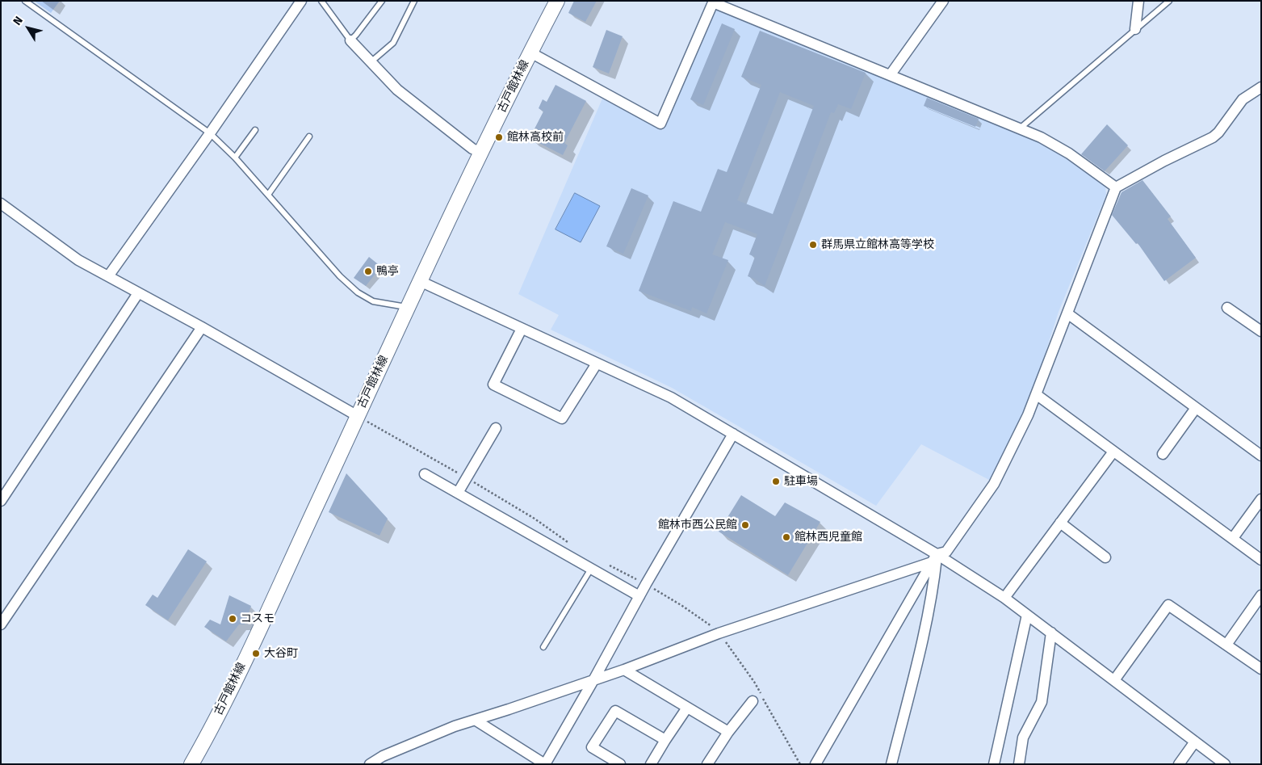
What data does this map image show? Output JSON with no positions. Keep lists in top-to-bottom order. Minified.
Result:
{"streets":{"main road":["古戸館林線"]},"places":["館林高校前","群馬県立館林高等学校","鴨亭","駐車場","館林市西公民館","館林西児童館","コスモ","大谷町"],"north":"top left"}
